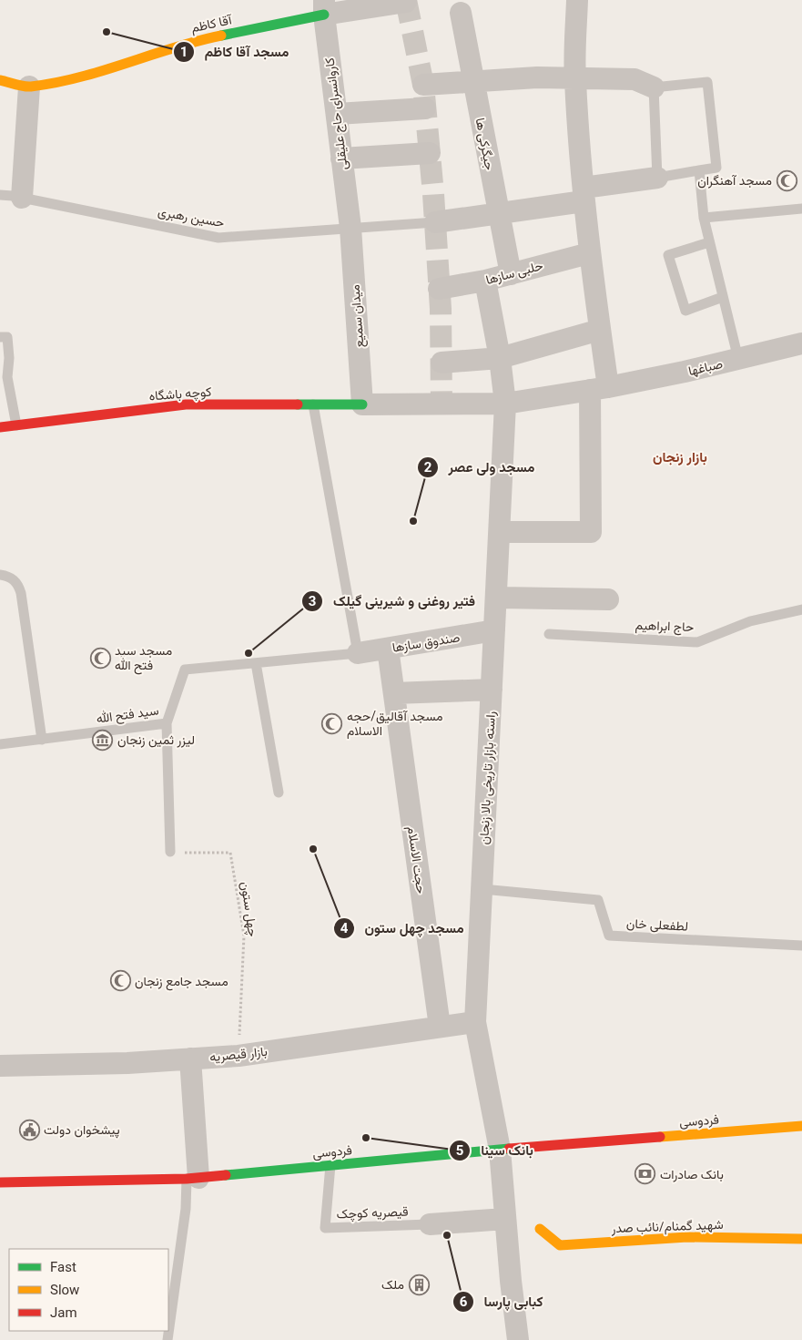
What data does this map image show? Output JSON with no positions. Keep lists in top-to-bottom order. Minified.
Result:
{"streets":{"street":["آقا کاظم","کاروانسرای حاج علیقلی","جیگرکی ها","حلبی سازها","میدان سمیع","صباغها","کوچه باشگاه","صندوق سازها","راسته بازار تاریخی بالا زنجان","حجت الاسلام","بازار قیصریه","فردوسی","شهید گمنام/نائب صدر"],"lane":["حسین رهبری","حاج ابراهیم","سید فتح الله","لطفعلی خان","قیصریه کوچک"],"path":["چهل ستون"]},"crossings":[["آقا کاظم","کاروانسرای حاج علیقلی"],["کاروانسرای حاج علیقلی","حسین رهبری"],["کاروانسرای حاج علیقلی","میدان سمیع"],["جیگرکی ها","حلبی سازها"],["حسین رهبری","میدان سمیع"],["حلبی سازها","راسته بازار تاریخی بالا زنجان"],["میدان سمیع","صباغها"],["میدان سمیع","کوچه باشگاه"],["صباغها","کوچه باشگاه"],["صباغها","راسته بازار تاریخی بالا زنجان"],["صندوق سازها","سید فتح الله"],["صندوق سازها","راسته بازار تاریخی بالا زنجان"],["صندوق سازها","حجت الاسلام"],["راسته بازار تاریخی بالا زنجان","لطفعلی خان"],["راسته بازار تاریخی بالا زنجان","بازار قیصریه"],["راسته بازار تاریخی بالا زنجان","فردوسی"],["حجت الاسلام","بازار قیصریه"],["چهل ستون","بازار قیصریه"],["فردوسی","قیصریه کوچک"]],"districts":["بازار زنجان"],"places":{"other":["مسجد آقا کاظم","مسجد ولی عصر","فتیر روغنی و شیرینی گیلک","مسجد چهل ستون","بانک سینا","کبابی پارسا"],"mosque":["مسجد آهنگران","مسجد سید فتح الله","مسجد آقالیق/حجه الاسلام","مسجد جامع زنجان"],"museum":["لیزر ثمین زنجان"],"public building":["پیشخوان دولت"],"bank":["بانک صادرات"],"building":["ملک"]},"legend":["Fast","Slow","Jam"]}
